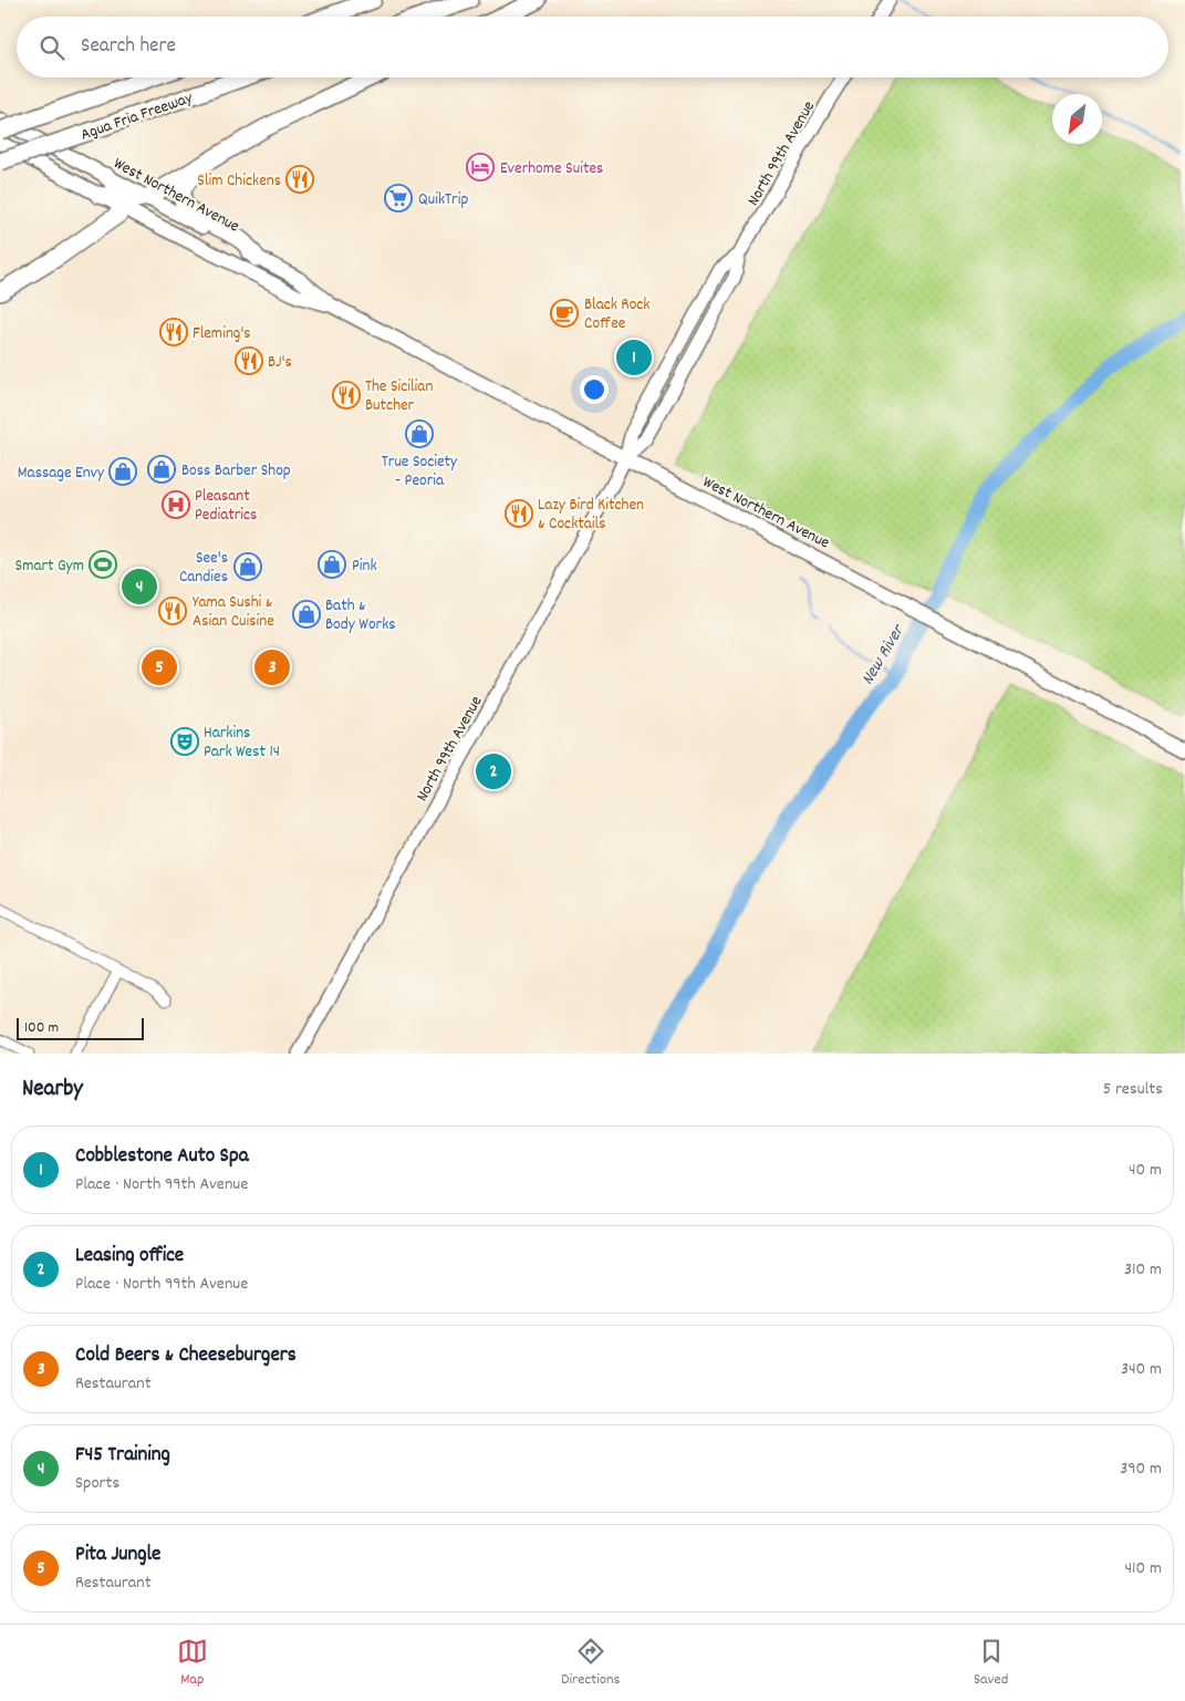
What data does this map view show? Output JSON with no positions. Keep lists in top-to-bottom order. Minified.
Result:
{"streets":{"highway":["Agua Fria Freeway"],"main road":["North 99th Avenue","West Northern Avenue"]},"crossings":[["North 99th Avenue","West Northern Avenue"]],"water":["New River"],"places":{"hotel":["Everhome Suites"],"restaurant":["Slim Chickens","Fleming's","BJ's","The Sicilian Butcher","Lazy Bird Kitchen & Cocktails","Yama Sushi & Asian Cuisine"],"supermarket":["QuikTrip"],"cafe":["Black Rock Coffee"],"shop":["True Society - Peoria","Boss Barber Shop","Massage Envy","Pink","See's Candies","Bath & Body Works"],"hospital":["Pleasant Pediatrics"],"sports":["Smart Gym"],"theatre":["Harkins Park West 14"]},"scale_bar":"100 m","north":"bottom left","page":{"search":"Search here","pins":["1","4","3","5","2"],"scale":"100 m","heading":["Nearby","5 results"],"list":[{"mark":"1","name":"Cobblestone Auto Spa","note":"Place · North 99th Avenue","value":"40 m"},{"mark":"2","name":"Leasing office","note":"Place · North 99th Avenue","value":"310 m"},{"mark":"3","name":"Cold Beers & Cheeseburgers","note":"Restaurant","value":"340 m"},{"mark":"4","name":"F45 Training","note":"Sports","value":"390 m"},{"mark":"5","name":"Pita Jungle","note":"Restaurant","value":"410 m"}],"nav":["Map","Directions","Saved"]}}
